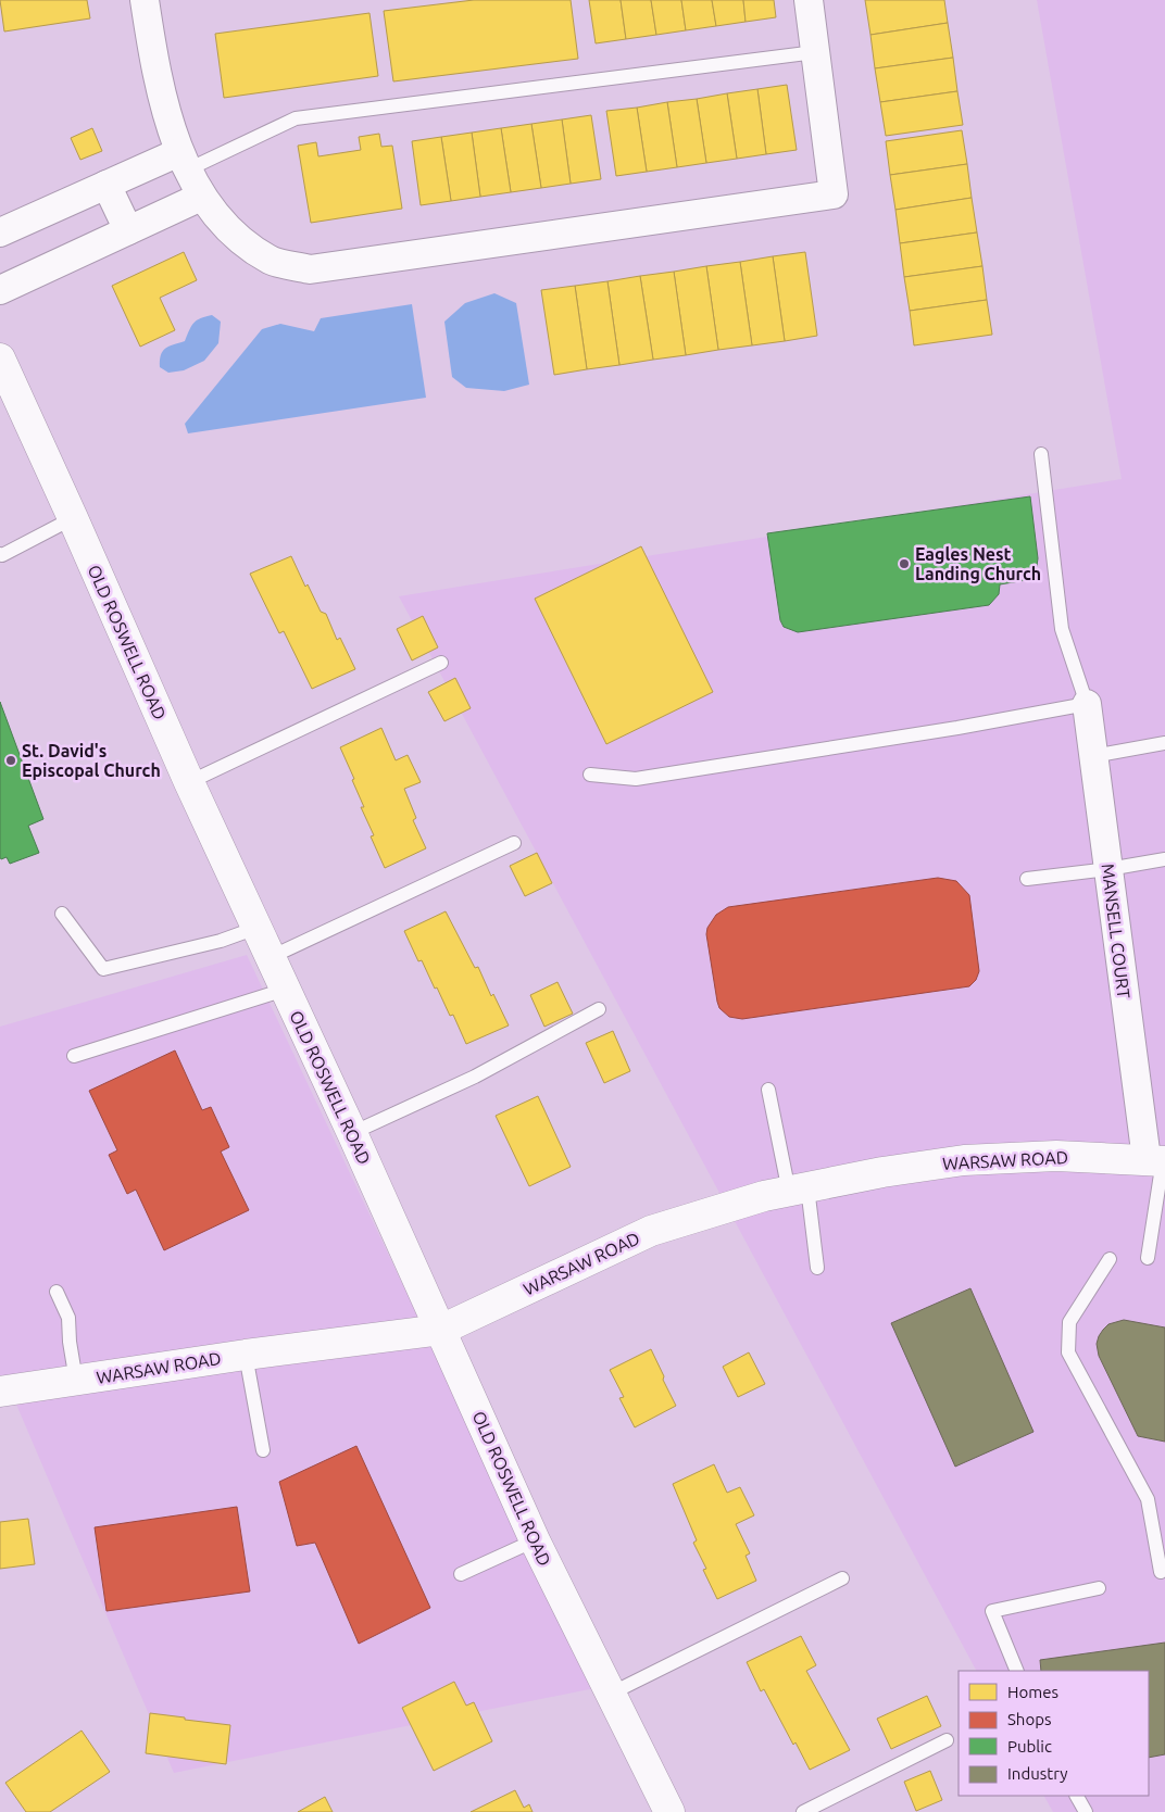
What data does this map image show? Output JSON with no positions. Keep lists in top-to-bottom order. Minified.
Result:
{"streets":{"street":["OLD ROSWELL ROAD","MANSELL COURT","WARSAW ROAD"]},"crossings":[["OLD ROSWELL ROAD","WARSAW ROAD"],["MANSELL COURT","WARSAW ROAD"]],"places":["Eagles Nest Landing Church","St. David's Episcopal Church"],"legend":["Homes","Shops","Public","Industry"]}
